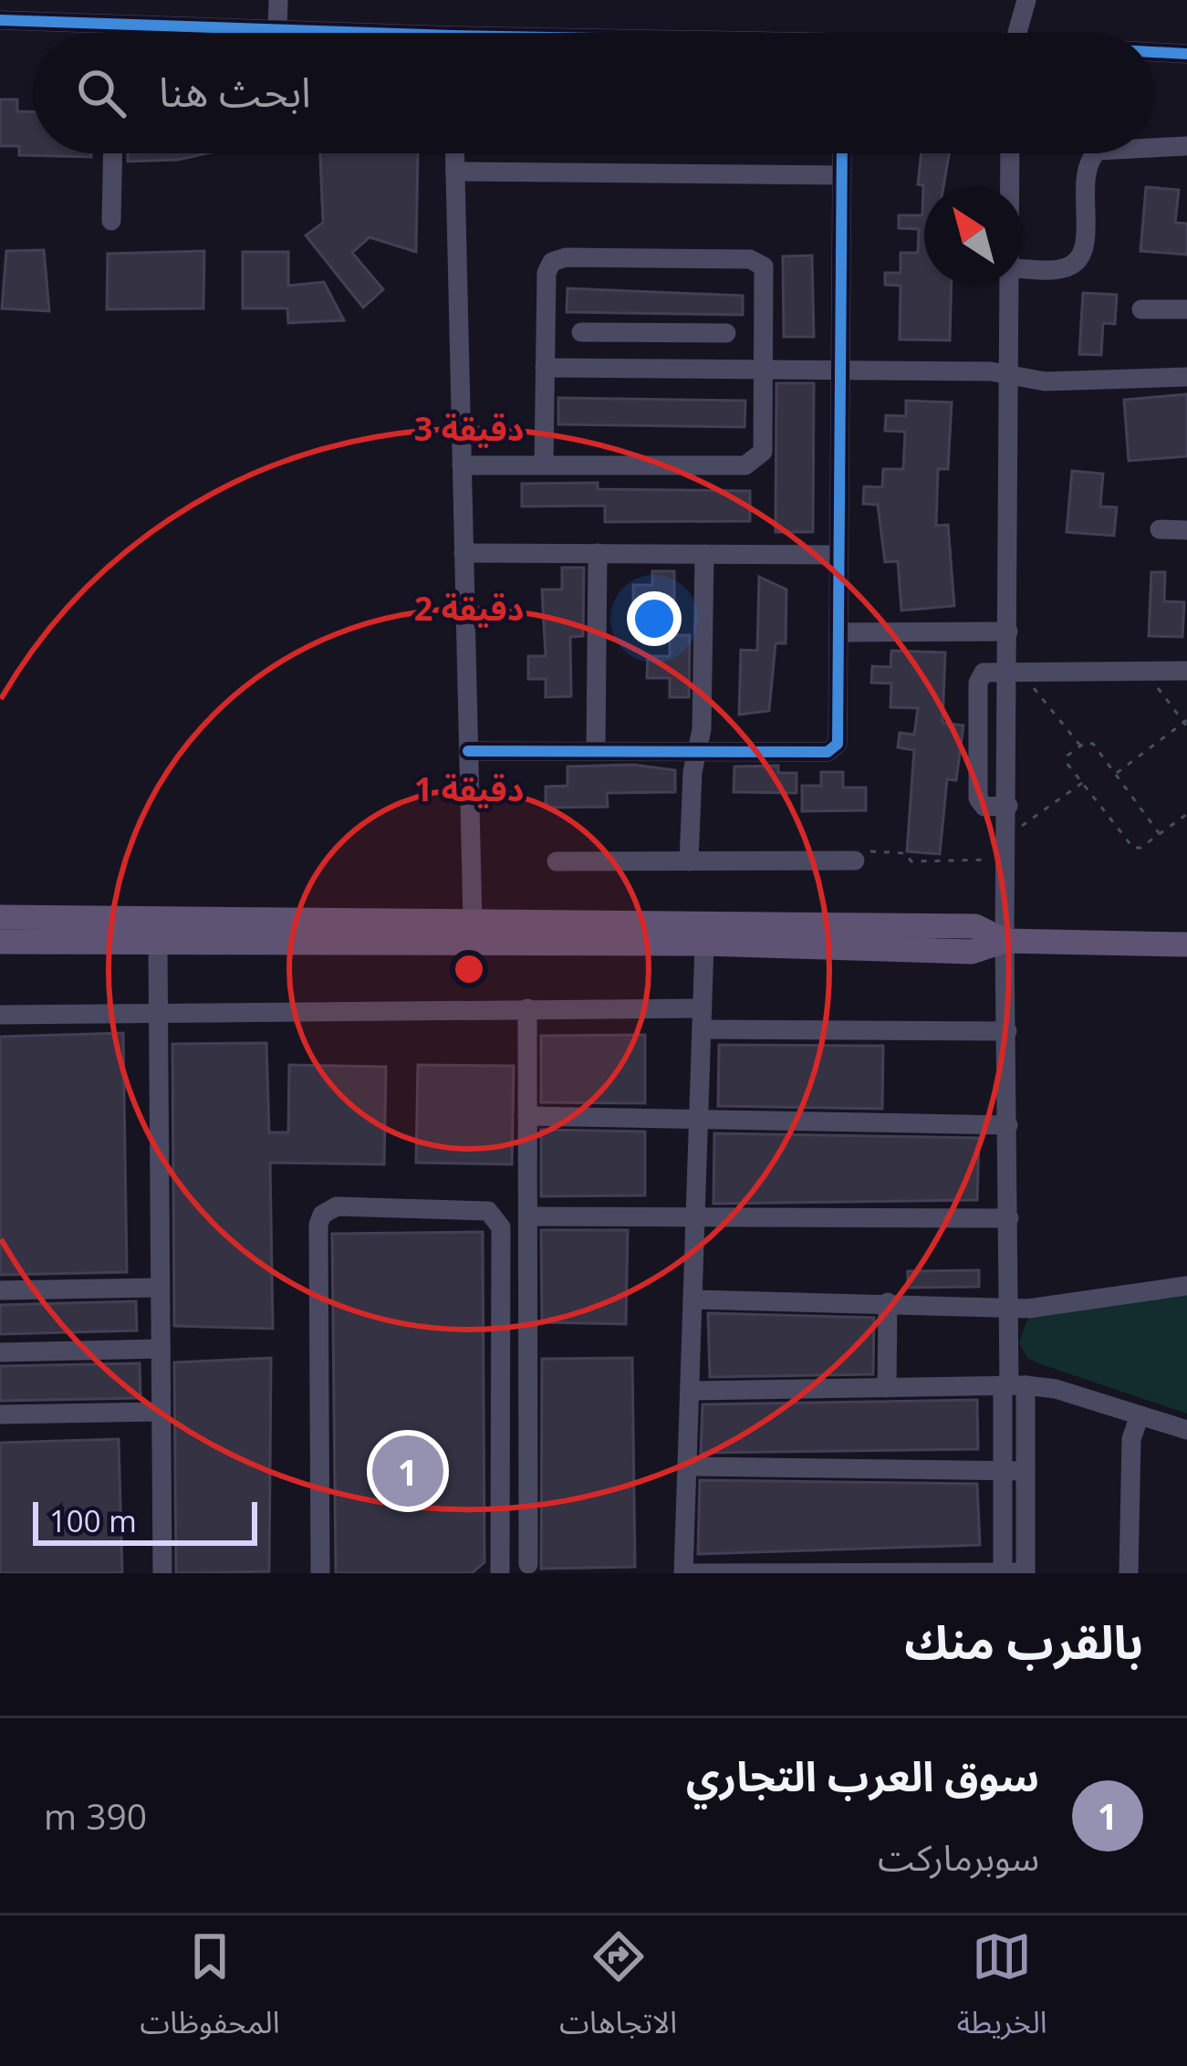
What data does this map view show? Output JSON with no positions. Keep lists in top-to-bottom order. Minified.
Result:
{"scale_bar":"100 m","north":"top left","page":{"search":"ابحث هنا","pins":"1","scale":"100 m","heading":"بالقرب منك","list":[{"mark":"1","name":"سوق العرب التجاري","note":"سوبرماركت","value":"390 m"}],"nav":["الخريطة","الاتجاهات","المحفوظات"]},"rings":["3 دقيقة","2 دقيقة","1 دقيقة"]}
